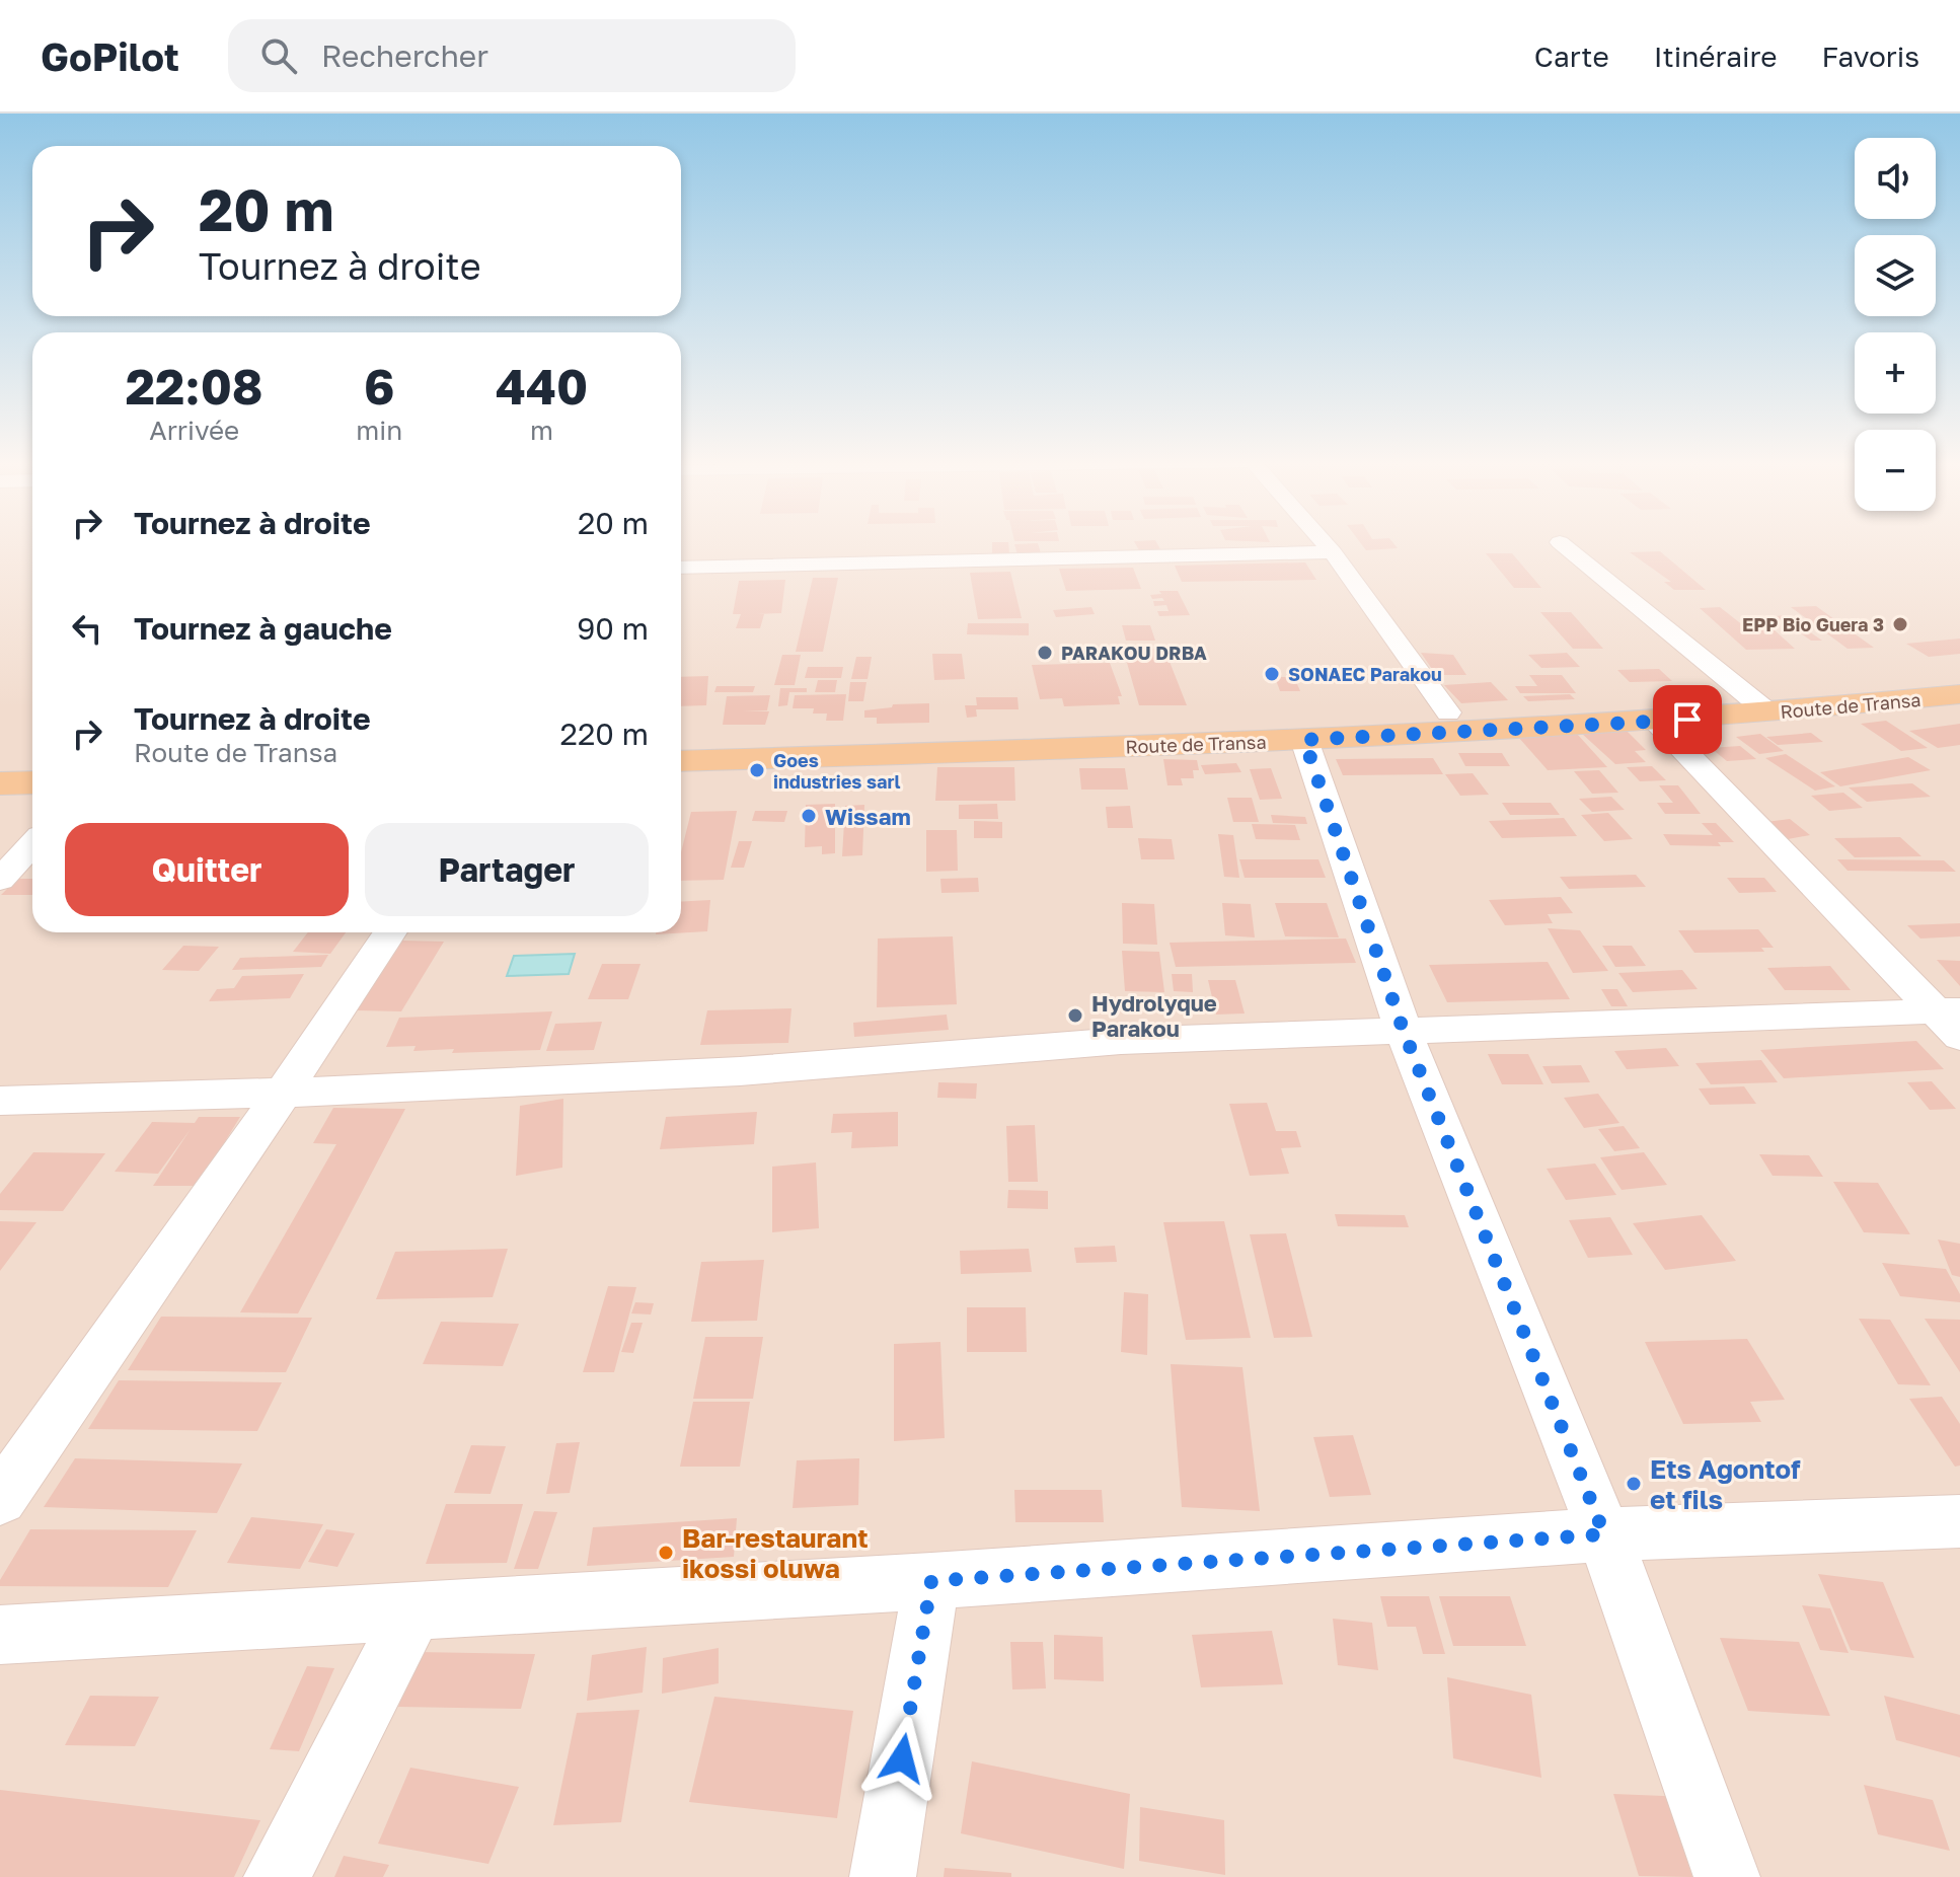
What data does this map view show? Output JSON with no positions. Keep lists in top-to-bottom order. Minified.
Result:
{"streets":{"main road":["Route de Transa"]},"places":["EPP Bio Guera 3","PARAKOU DRBA","SONAEC Parakou","Goes industries sarl","Wissam","Hydrolyque Parakou","Ets Agontof et fils","Bar-restaurant ikossi oluwa"],"page":{"header":"GoPilot","search":"Rechercher","nav":["Carte","Itinéraire","Favoris"],"map_buttons":["+","−"],"turn":["20 m","Tournez à droite"],"eta":["22:08","Arrivée","6","min","440","m"],"list":[{"name":"Tournez à droite","value":"20 m"},{"name":"Tournez à gauche","value":"90 m"},{"name":"Tournez à droite","note":"Route de Transa","value":"220 m"}],"buttons":["Quitter","Partager"]}}
